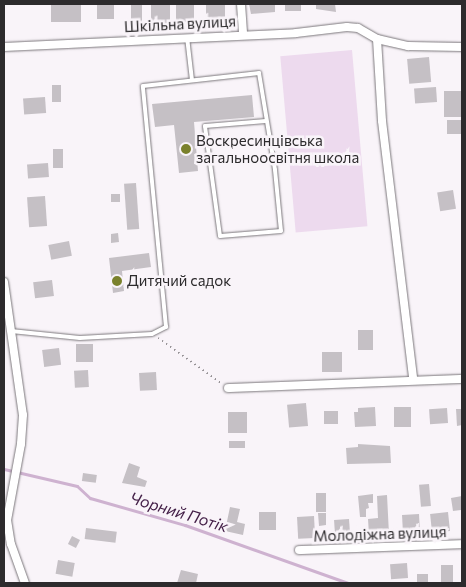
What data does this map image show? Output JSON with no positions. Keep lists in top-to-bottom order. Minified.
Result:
{"streets":{"street":["Шкільна вулиця","Молодіжна вулиця"]},"water":["Чорний Потік"],"places":["Воскресинцівська загальноосвітня школа","Дитячий садок"]}
